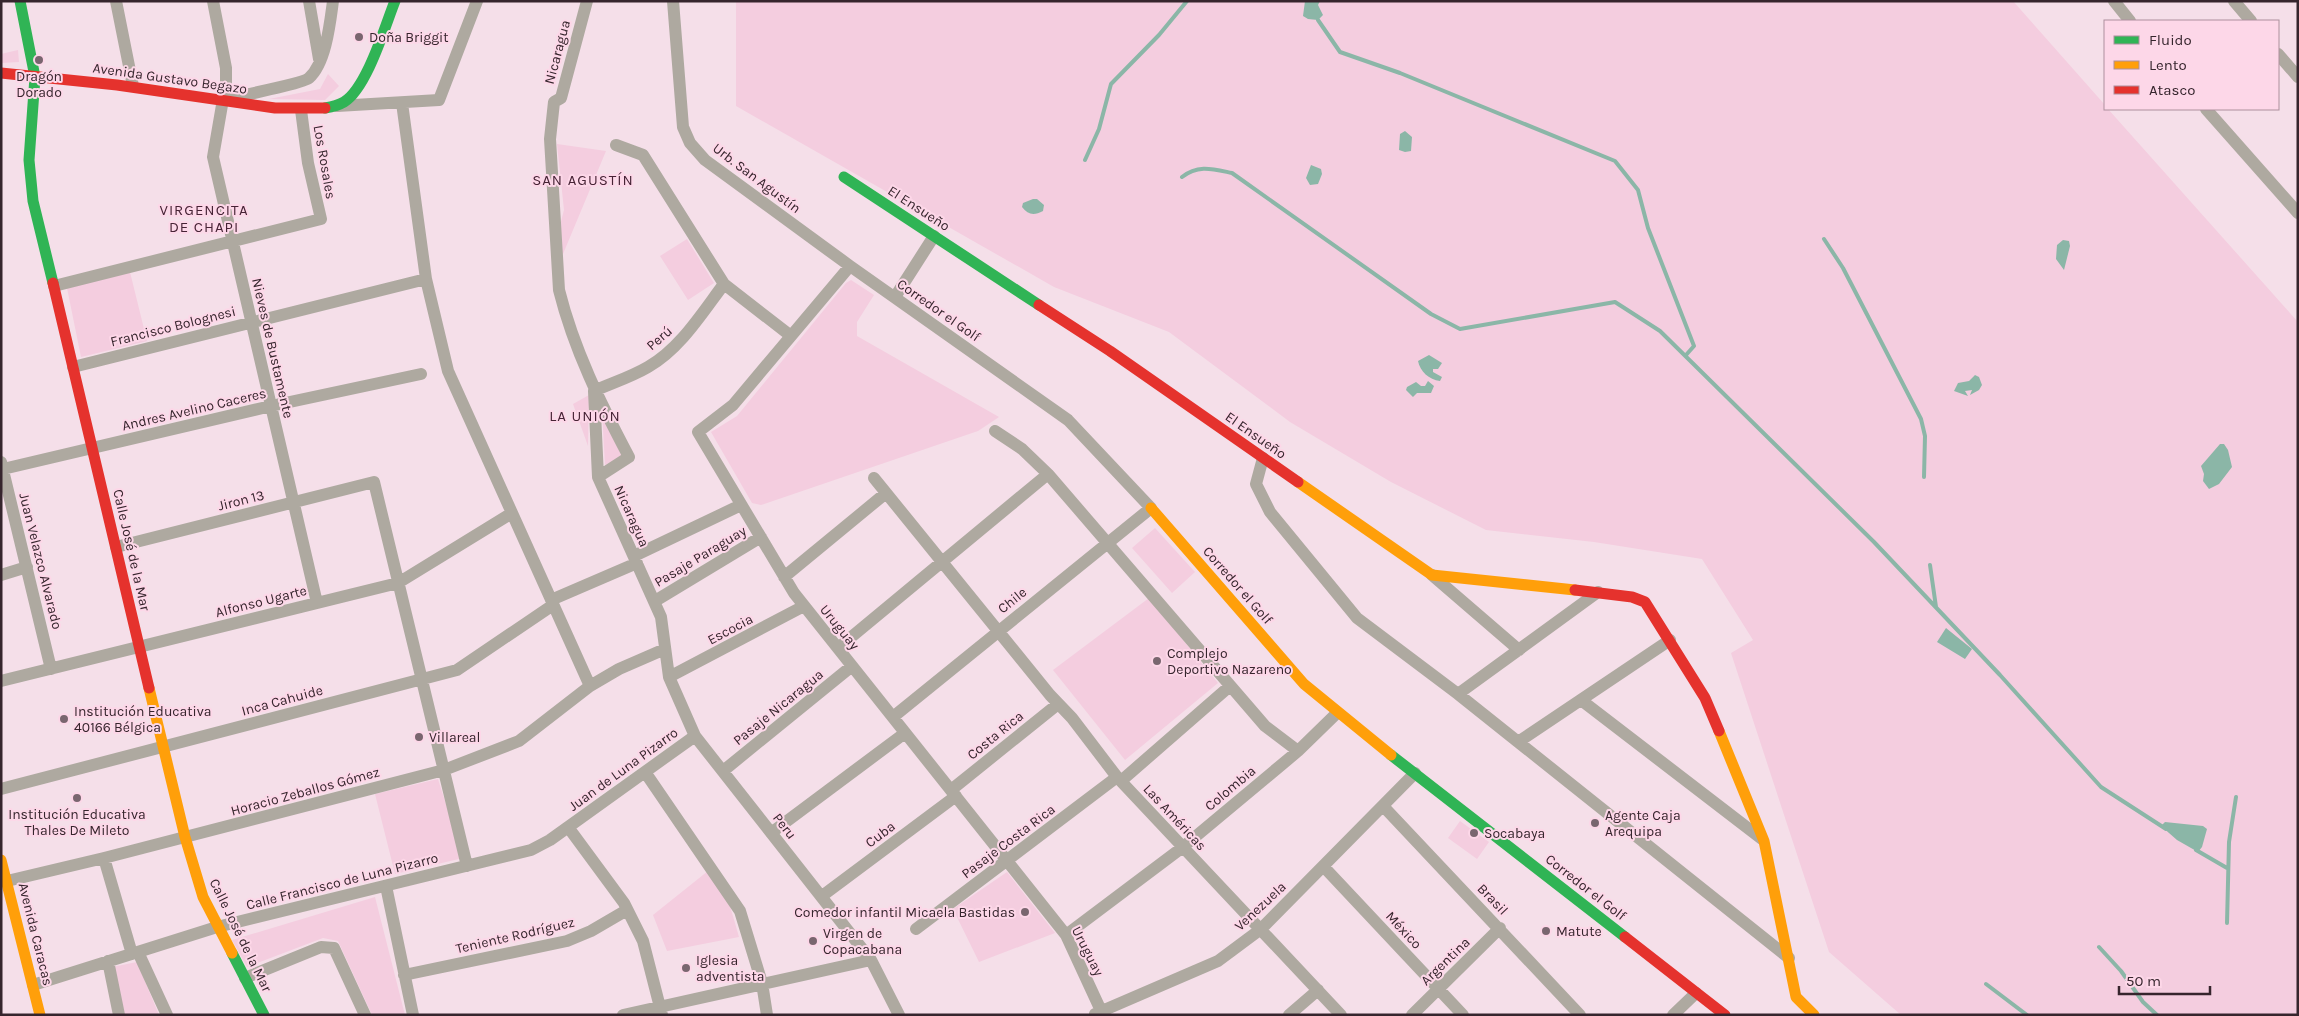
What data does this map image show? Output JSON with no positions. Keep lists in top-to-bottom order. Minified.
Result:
{"streets":{"street":["Nicaragua","Avenida Gustavo Begazo","Los Rosales","Urb. San Agustín","El Ensueño","Corredor el Golf","Francisco Bolognesi","Perú","Nieves de Bustamente","Andres Avelino Caceres","Jiron 13","Calle José de la Mar","Pasaje Paraguay","Juan Velazco Alvarado","Chile","Alfonso Ugarte","Uruguay","Escocia","Inca Cahuide","Pasaje Nicaragua","Costa Rica","Juan de Luna Pizarro","Colombia","Horacio Zeballos Gómez","Las Américas","Peru","Cuba","Pasaje Costa Rica","Calle Francisco de Luna Pizarro","Brasil","Venezuela","México","Avenida Caracas","Teniente Rodríguez","Argentina"]},"crossings":[["Nicaragua","Perú"],["Nicaragua","Pasaje Paraguay"],["Nicaragua","Inca Cahuide"],["Nicaragua","Horacio Zeballos Gómez"],["Nicaragua","Peru"],["Avenida Gustavo Begazo","Los Rosales"],["Avenida Gustavo Begazo","Nieves de Bustamente"],["Avenida Gustavo Begazo","Calle José de la Mar"],["Los Rosales","Nieves de Bustamente"],["Urb. San Agustín","Corredor el Golf"],["Urb. San Agustín","Uruguay"],["Corredor el Golf","Chile"],["Corredor el Golf","Uruguay"],["Corredor el Golf","Colombia"],["Corredor el Golf","Venezuela"],["Francisco Bolognesi","Nieves de Bustamente"],["Francisco Bolognesi","Calle José de la Mar"],["Nieves de Bustamente","Andres Avelino Caceres"],["Nieves de Bustamente","Jiron 13"],["Nieves de Bustamente","Alfonso Ugarte"],["Andres Avelino Caceres","Calle José de la Mar"],["Andres Avelino Caceres","Juan Velazco Alvarado"],["Jiron 13","Calle José de la Mar"],["Jiron 13","Alfonso Ugarte"],["Calle José de la Mar","Alfonso Ugarte"],["Calle José de la Mar","Inca Cahuide"],["Calle José de la Mar","Horacio Zeballos Gómez"],["Calle José de la Mar","Calle Francisco de Luna Pizarro"],["Pasaje Paraguay","Uruguay"],["Juan Velazco Alvarado","Alfonso Ugarte"],["Chile","Uruguay"],["Chile","Las Américas"],["Uruguay","Escocia"],["Uruguay","Inca Cahuide"],["Uruguay","Pasaje Nicaragua"],["Uruguay","Costa Rica"],["Uruguay","Colombia"],["Uruguay","Cuba"],["Uruguay","Pasaje Costa Rica"],["Uruguay","Venezuela"],["Escocia","Peru"],["Pasaje Nicaragua","Peru"],["Costa Rica","Las Américas"],["Costa Rica","Cuba"],["Juan de Luna Pizarro","Peru"],["Juan de Luna Pizarro","Calle Francisco de Luna Pizarro"],["Colombia","Las Américas"],["Horacio Zeballos Gómez","Peru"],["Horacio Zeballos Gómez","Avenida Caracas"],["Las Américas","Pasaje Costa Rica"],["Las Américas","Venezuela"],["Peru","Cuba"],["Calle Francisco de Luna Pizarro","Avenida Caracas"],["Brasil","Venezuela"],["Brasil","Argentina"],["Venezuela","México"],["México","Argentina"]],"districts":["SAN AGUSTÍN","VIRGENCITA DE CHAPI","LA UNIÓN"],"places":["Doña Briggit","Dragón Dorado","Complejo Deportivo Nazareno","Institución Educativa 40166 Bélgica","Villareal","Institución Educativa Thales De Mileto","Agente Caja Arequipa","Socabaya","Comedor infantil Micaela Bastidas","Matute","Virgen de Copacabana","Iglesia adventista"],"legend":["Fluido","Lento","Atasco"],"scale_bar":"50 m"}
